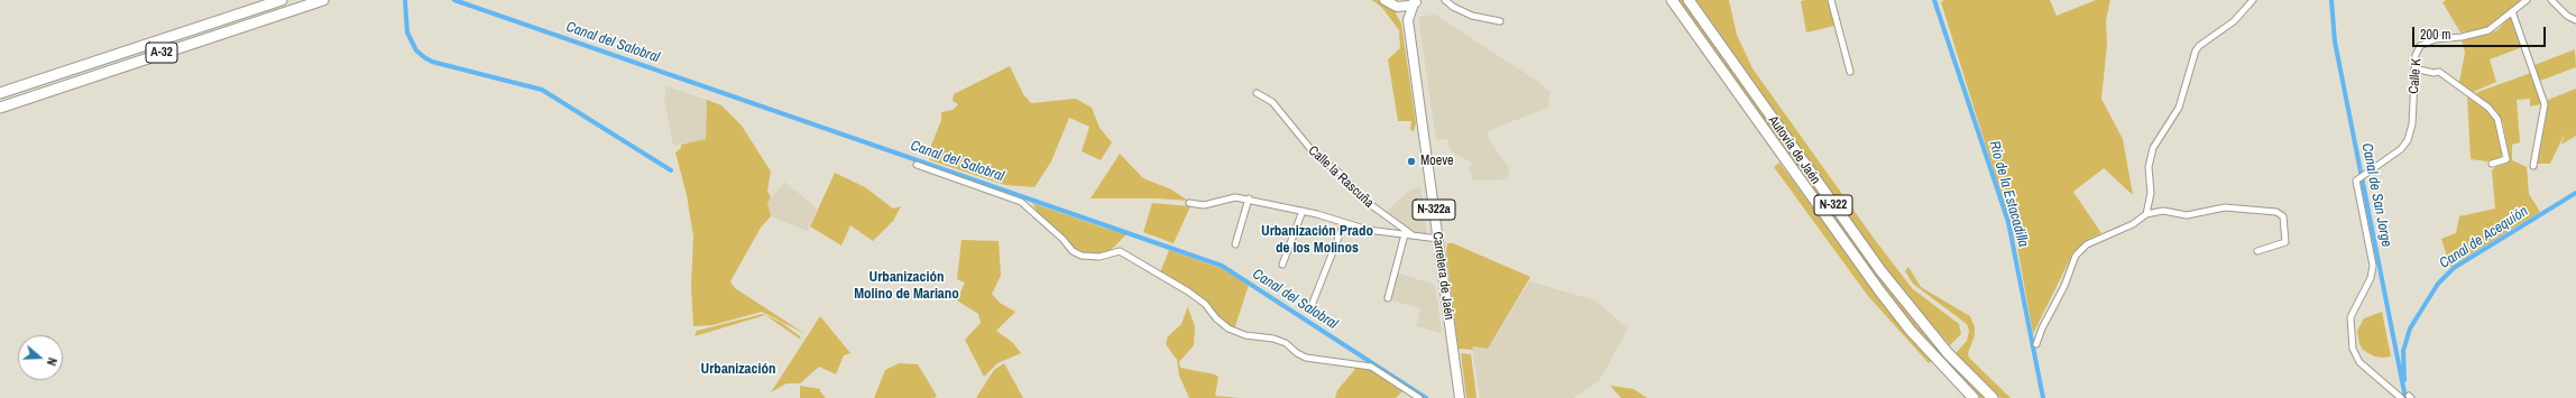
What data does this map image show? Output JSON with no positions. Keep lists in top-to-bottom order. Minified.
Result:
{"streets":{"highway":["A-32","Autovía de Jaén","N-322","N-322a","Carretera de Jaén"],"street":["Calle K","Calle la Rascuña"]},"crossings":[["N-322a","Carretera de Jaén"]],"districts":["Urbanización Prado de los Molinos","Urbanización Molino de Mariano","Urbanización"],"water":["Canal del Salobral","Río de la Estacadilla","Canal de San Jorge","Canal de Acequión"],"places":["Moeve"],"scale_bar":"200 m","north":"right"}
